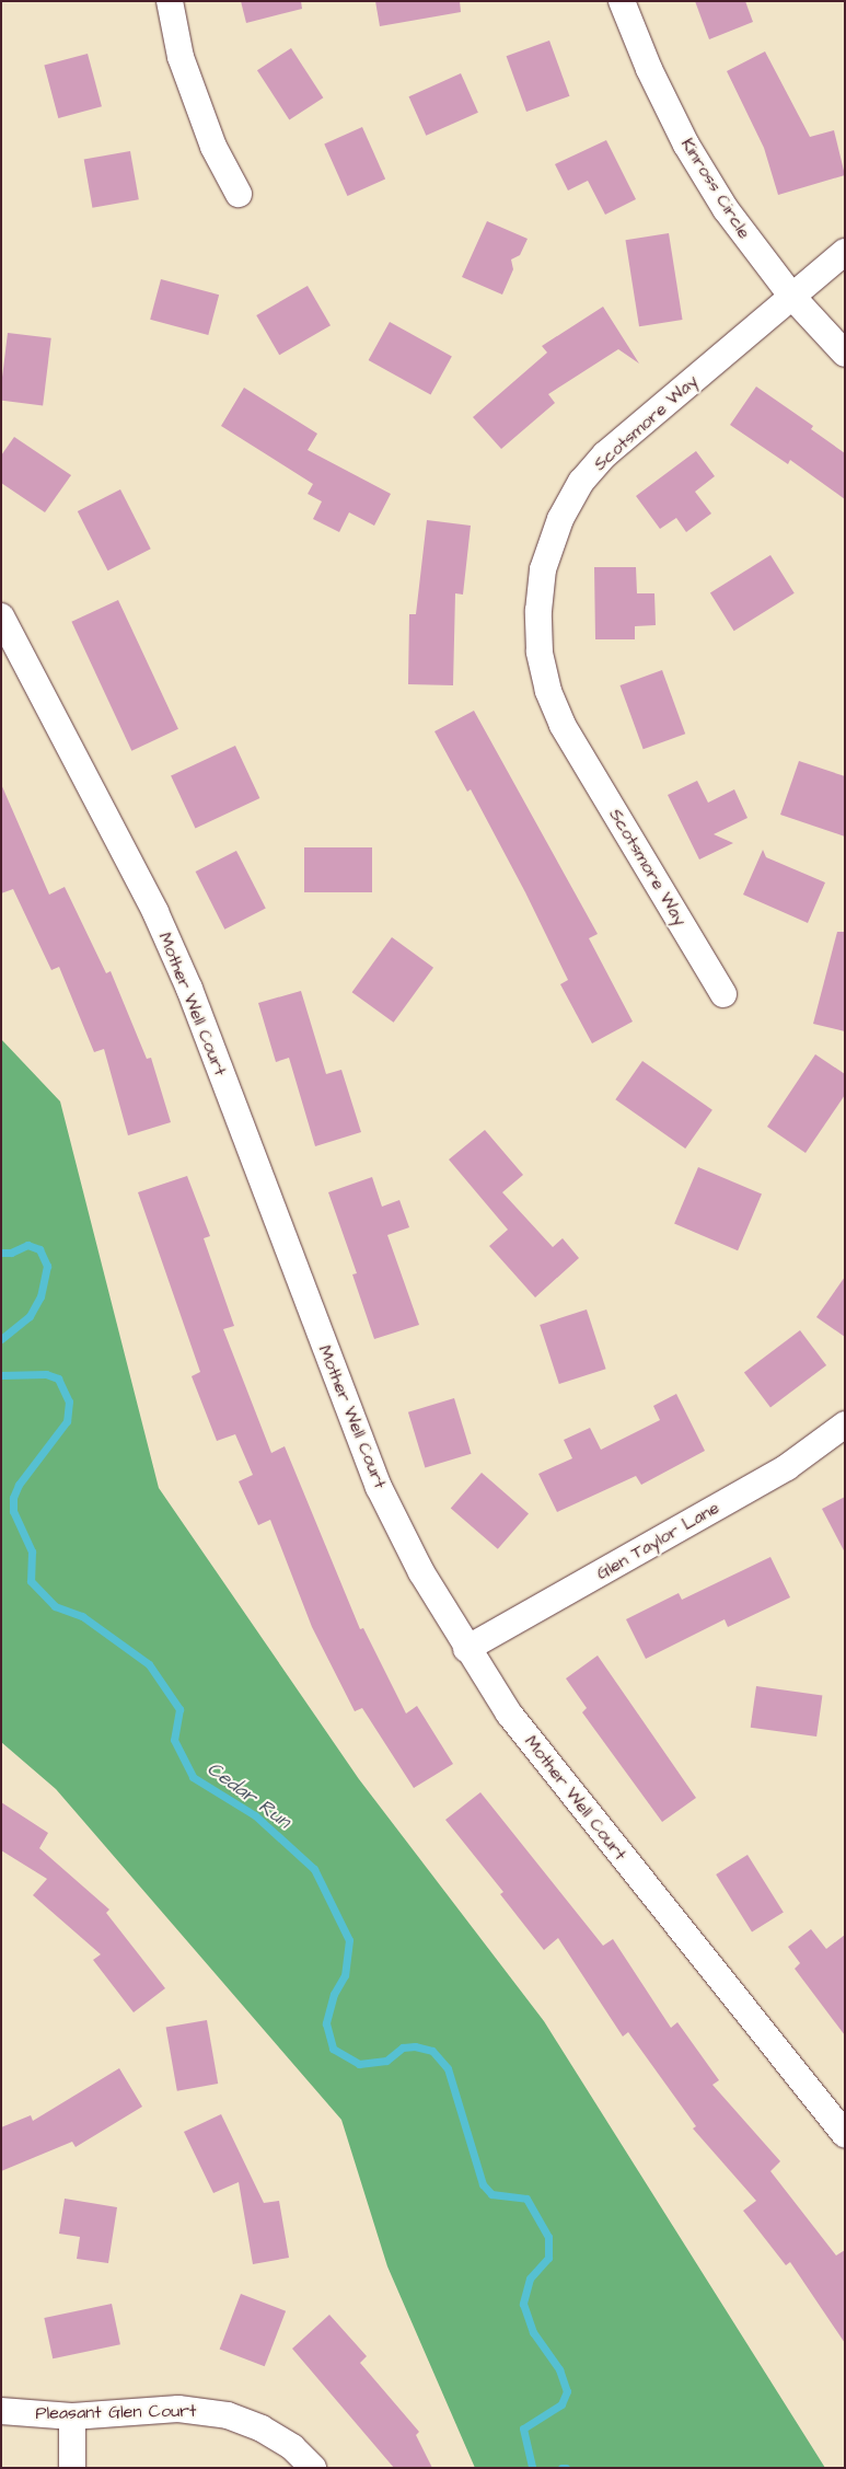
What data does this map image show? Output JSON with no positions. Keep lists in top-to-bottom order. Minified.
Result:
{"streets":{"street":["Kinross Circle","Scotsmore Way","Mother Well Court","Glen Taylor Lane","Pleasant Glen Court"]},"crossings":[["Kinross Circle","Scotsmore Way"],["Mother Well Court","Glen Taylor Lane"]],"water":["Cedar Run"]}
